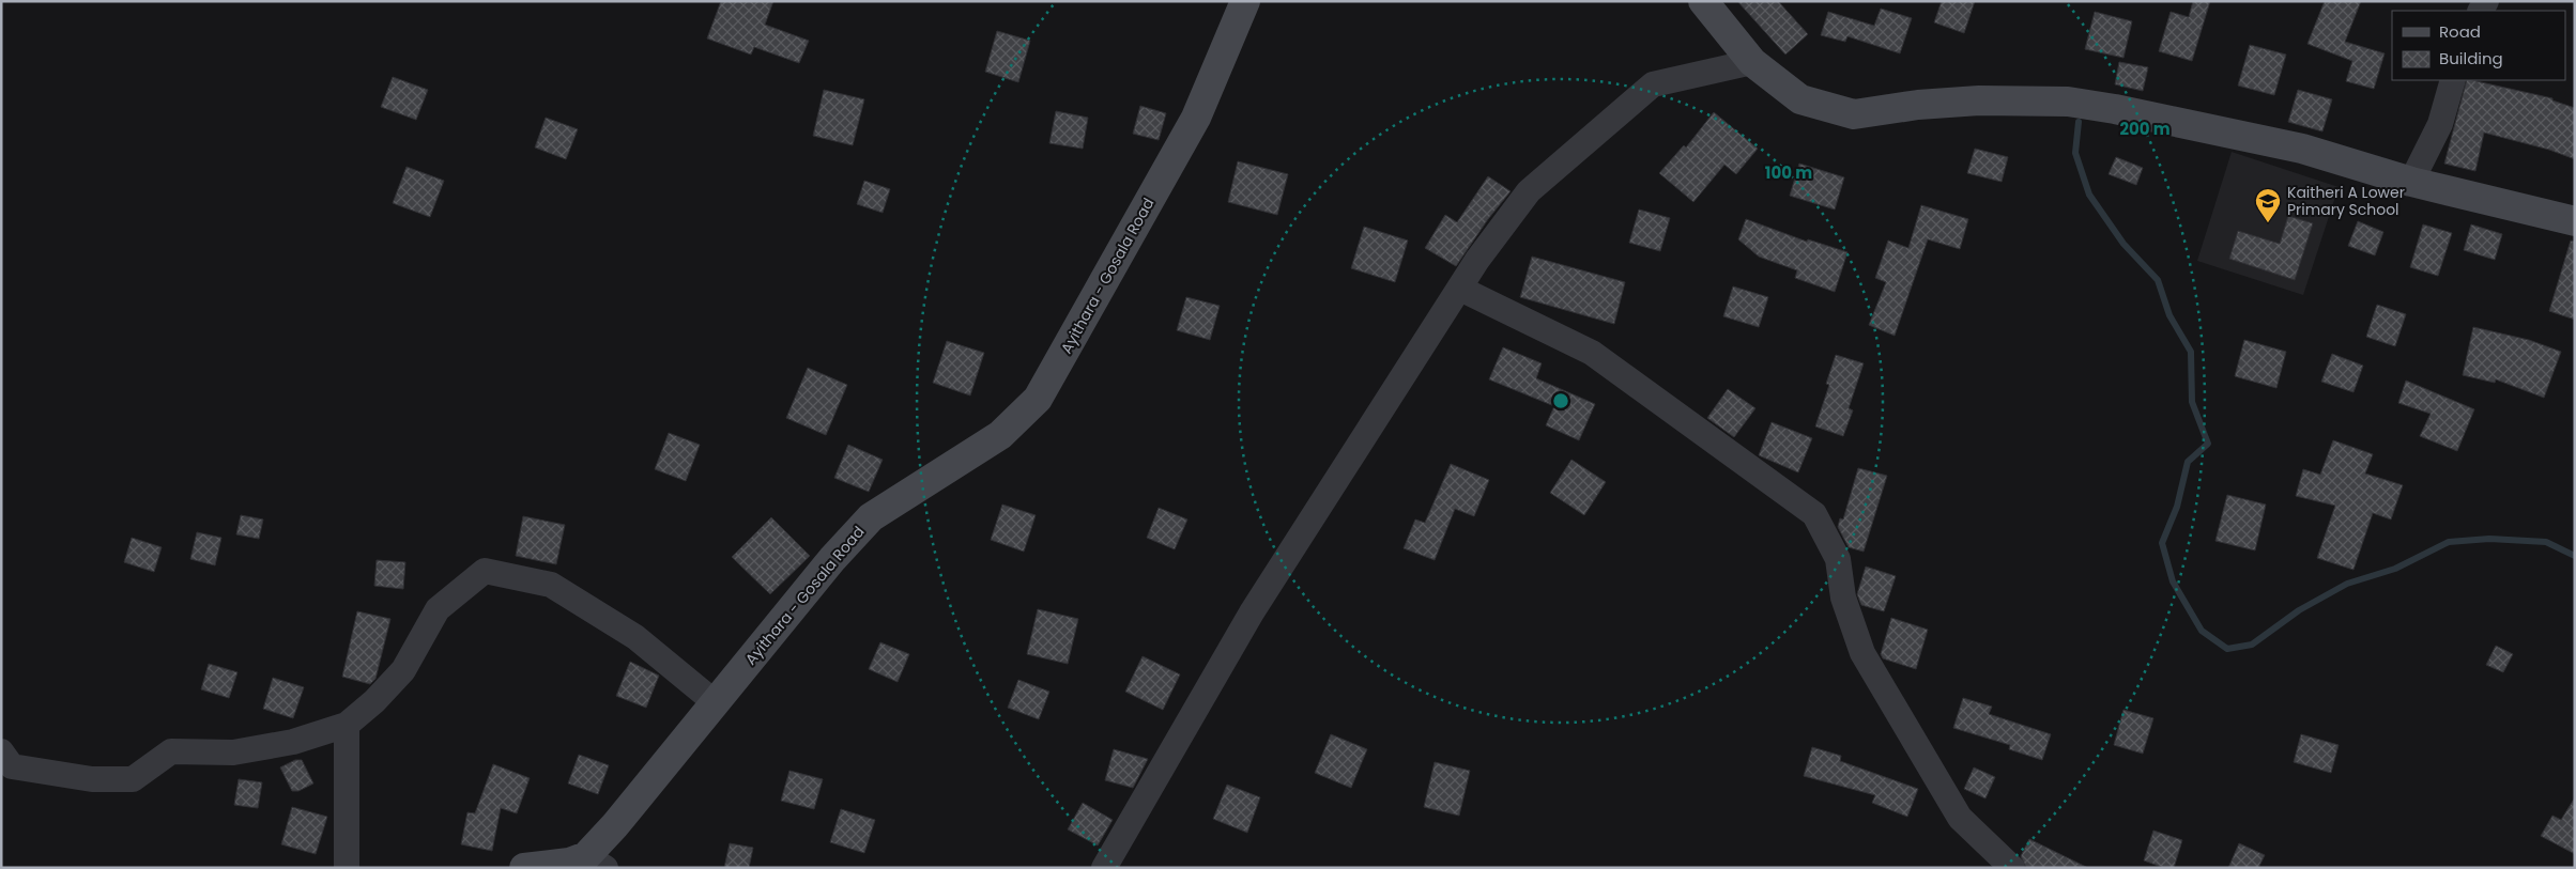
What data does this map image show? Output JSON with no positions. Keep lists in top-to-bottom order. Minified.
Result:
{"streets":{"main road":["Ayithara - Gosala Road"]},"places":{"school or university":["Kaitheri A Lower Primary School"]},"legend":["Road","Building"],"rings":["200 m","100 m"]}
